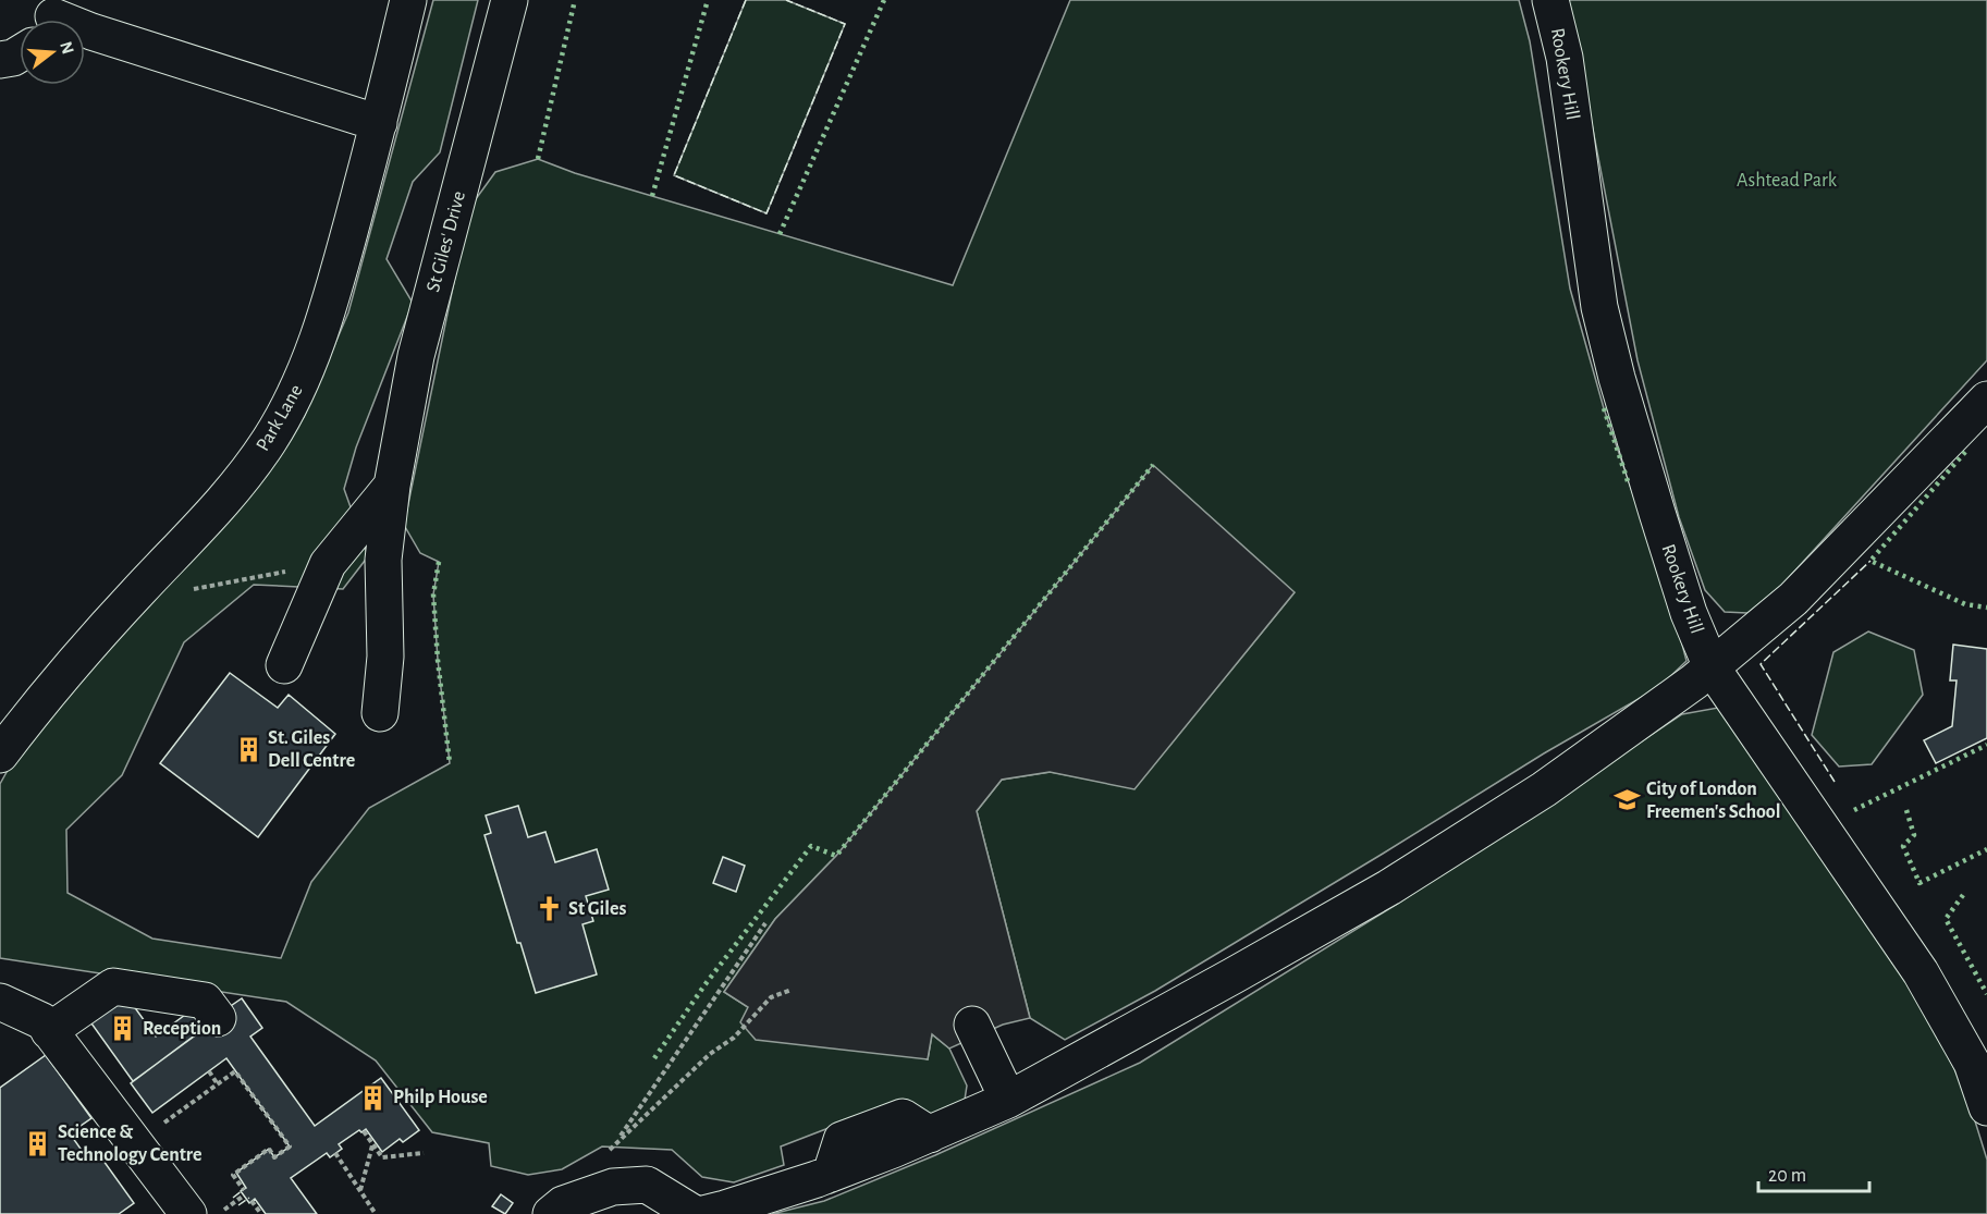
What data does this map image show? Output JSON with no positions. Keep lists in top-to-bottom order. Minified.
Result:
{"streets":{"street":["Rookery Hill","St Giles' Drive","Park Lane"]},"parks":["Ashtead Park"],"places":{"building":["St. Giles Dell Centre","Reception","Philp House","Science & Technology Centre"],"school or university":["City of London Freemen's School"],"church":["St Giles"]},"scale_bar":"20 m","north":"right"}
